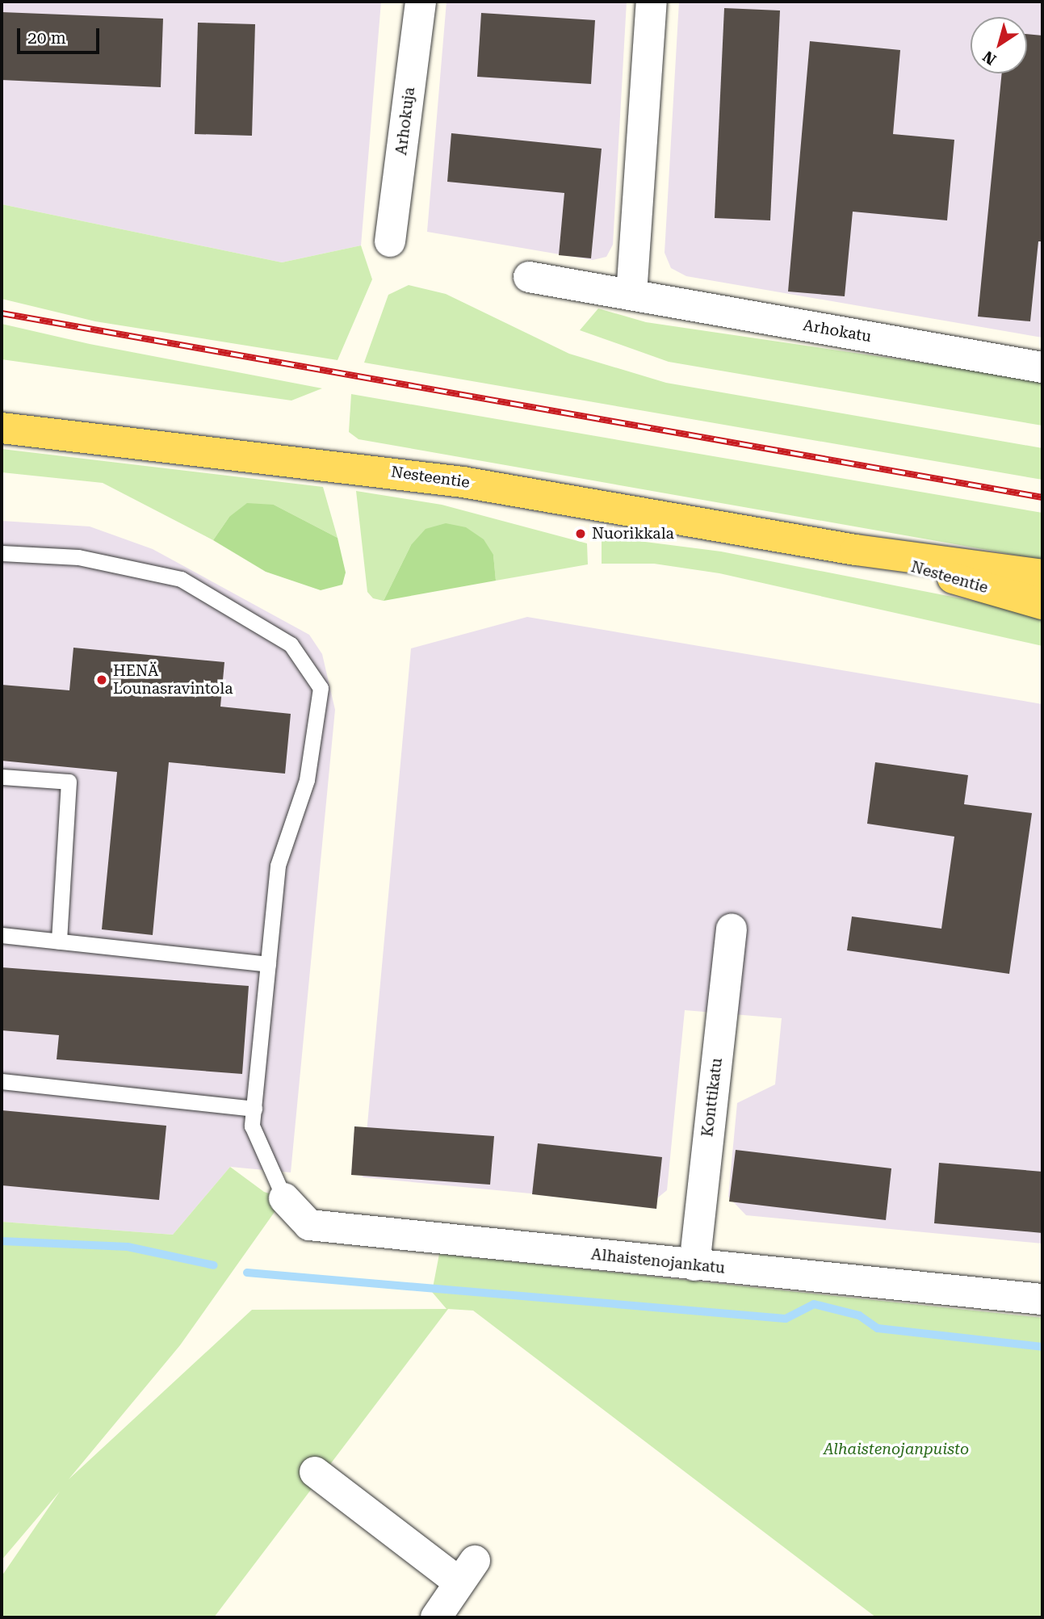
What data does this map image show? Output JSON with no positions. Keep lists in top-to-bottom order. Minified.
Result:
{"streets":{"main road":["Nesteentie"],"street":["Arhokuja","Arhokatu","Konttikatu","Alhaistenojankatu"]},"crossings":[["Konttikatu","Alhaistenojankatu"]],"parks":["Alhaistenojanpuisto"],"places":["Nuorikkala","HENÄ Lounasravintola"],"scale_bar":"20 m","north":"bottom left"}
